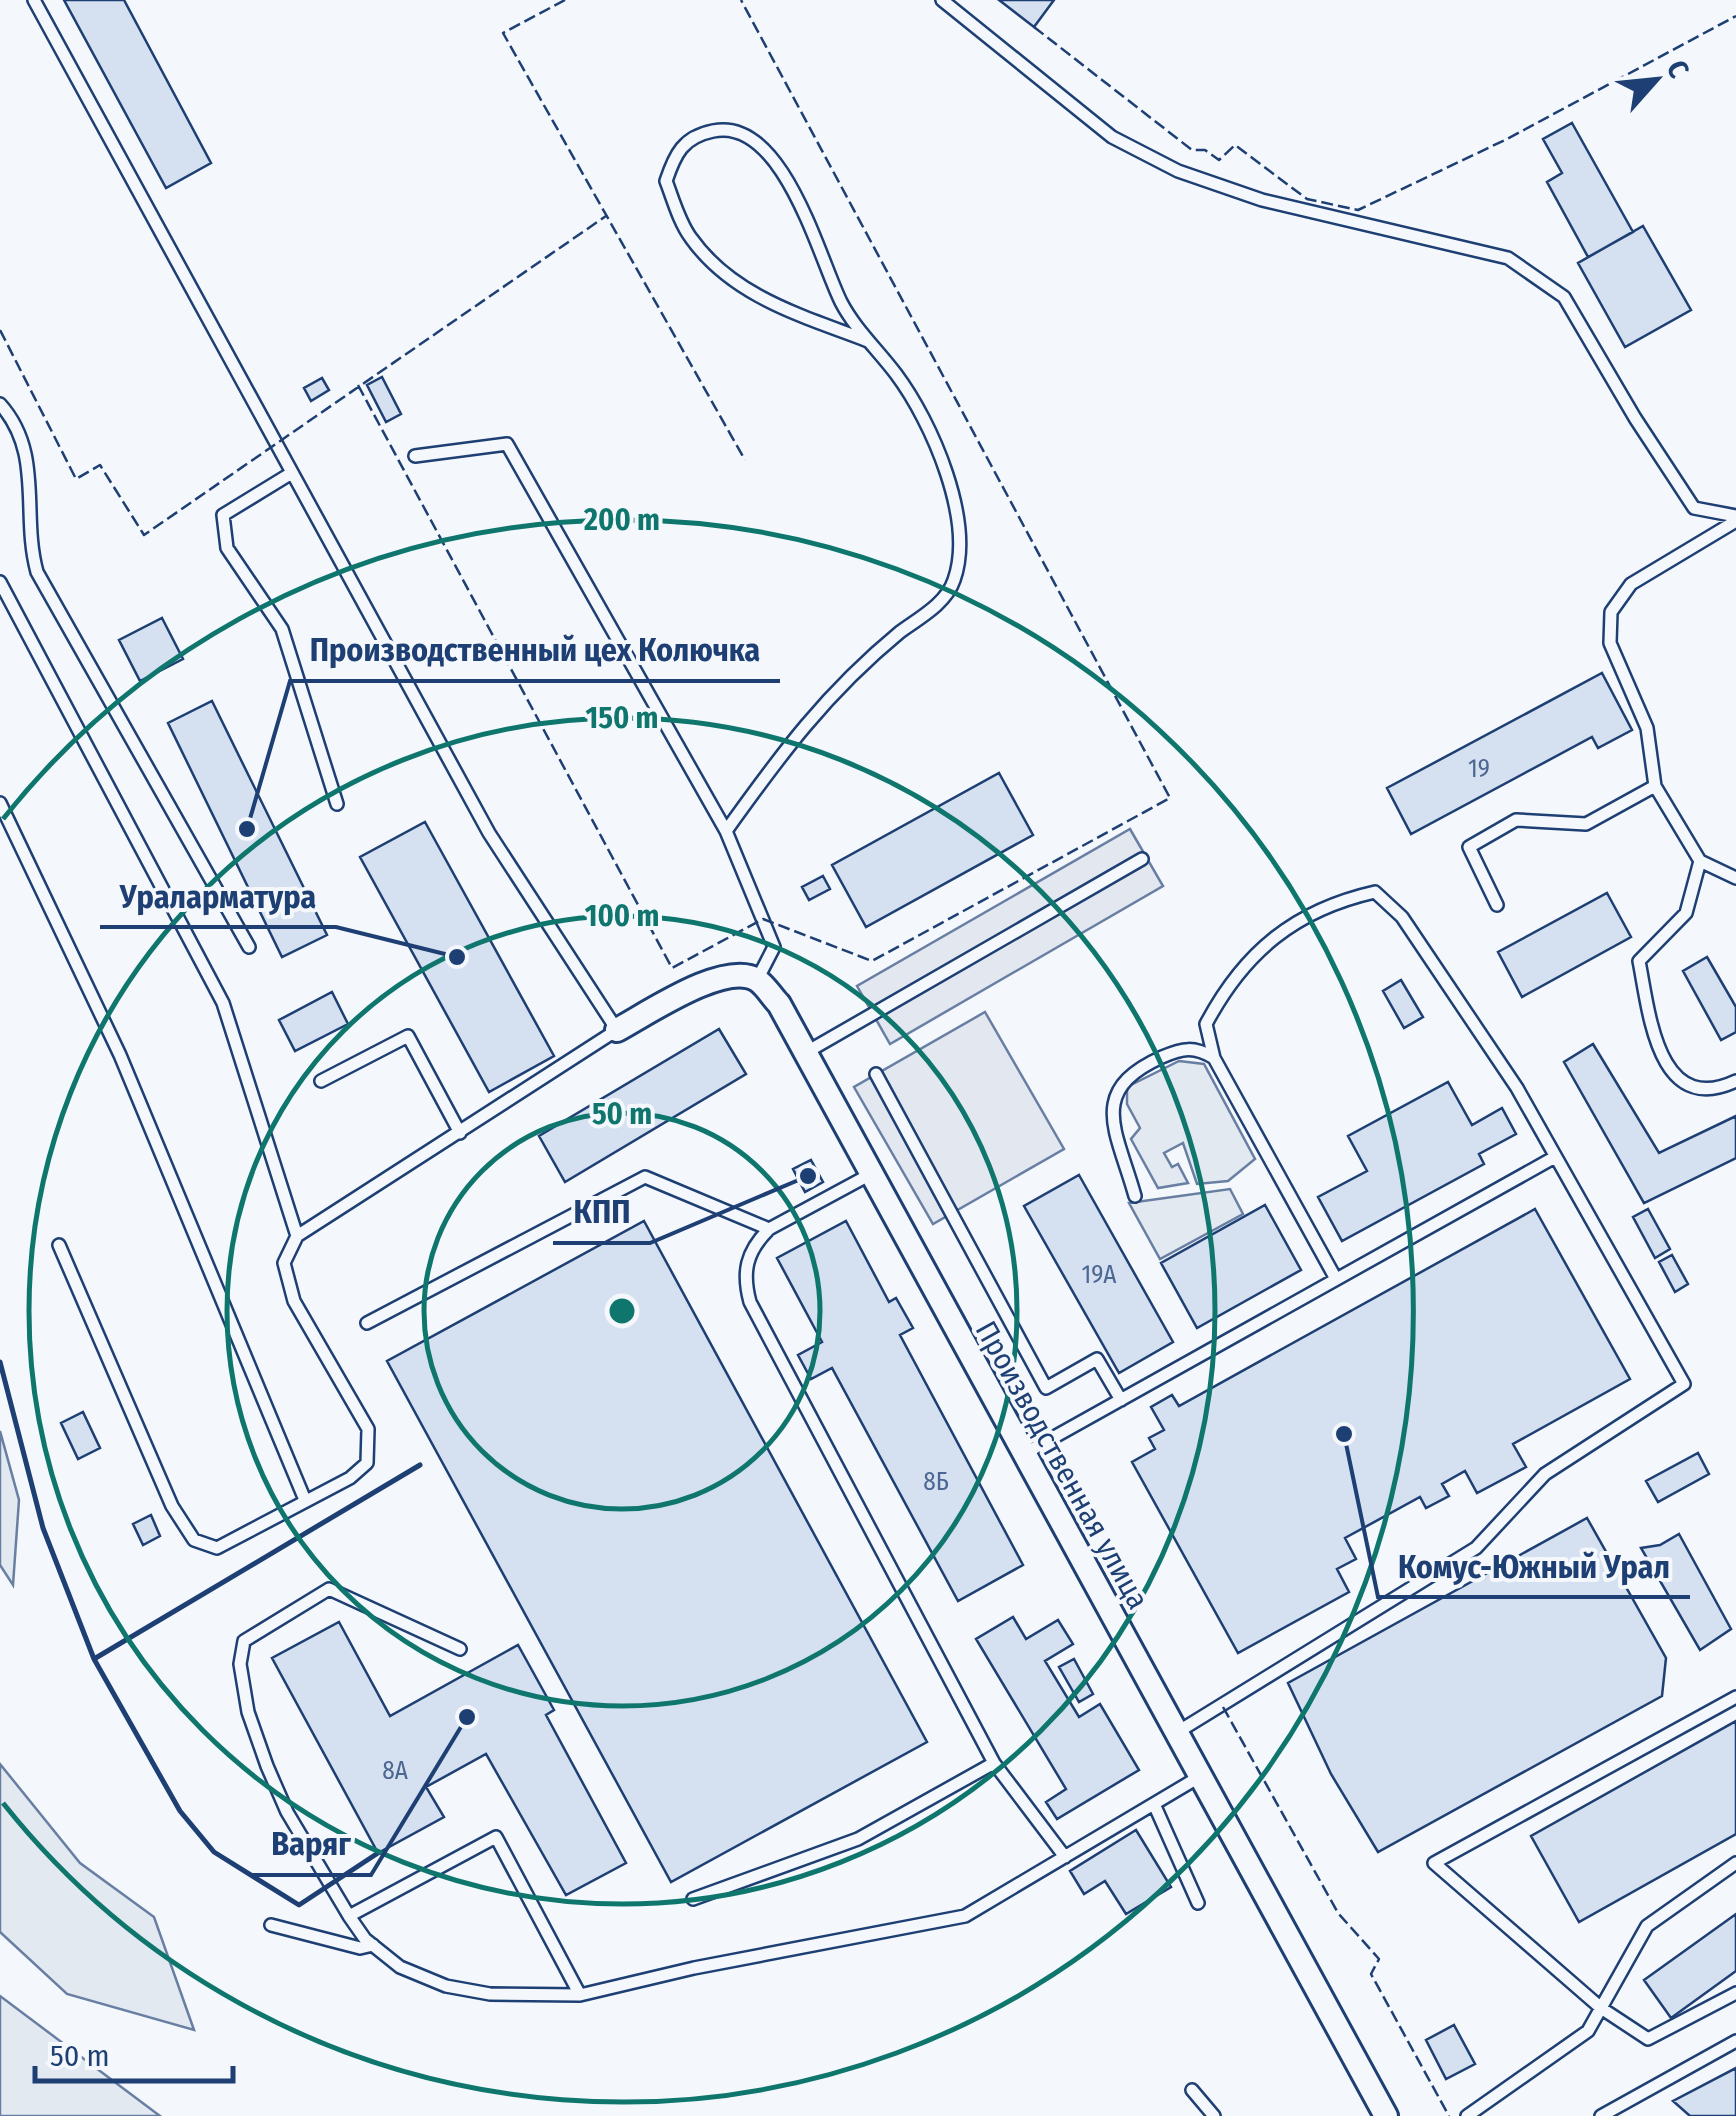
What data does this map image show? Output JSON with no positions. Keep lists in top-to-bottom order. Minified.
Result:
{"streets":{"street":["Производственная улица"]},"places":["Производственный цех Колючка","Ураларматура","КПП","Комус-Южный Урал","Варяг"],"house_numbers":["19","19А","8Б","8А"],"scale_bar":"50 m","north":"top right","rings":["200 m","150 m","100 m","50 m"]}
